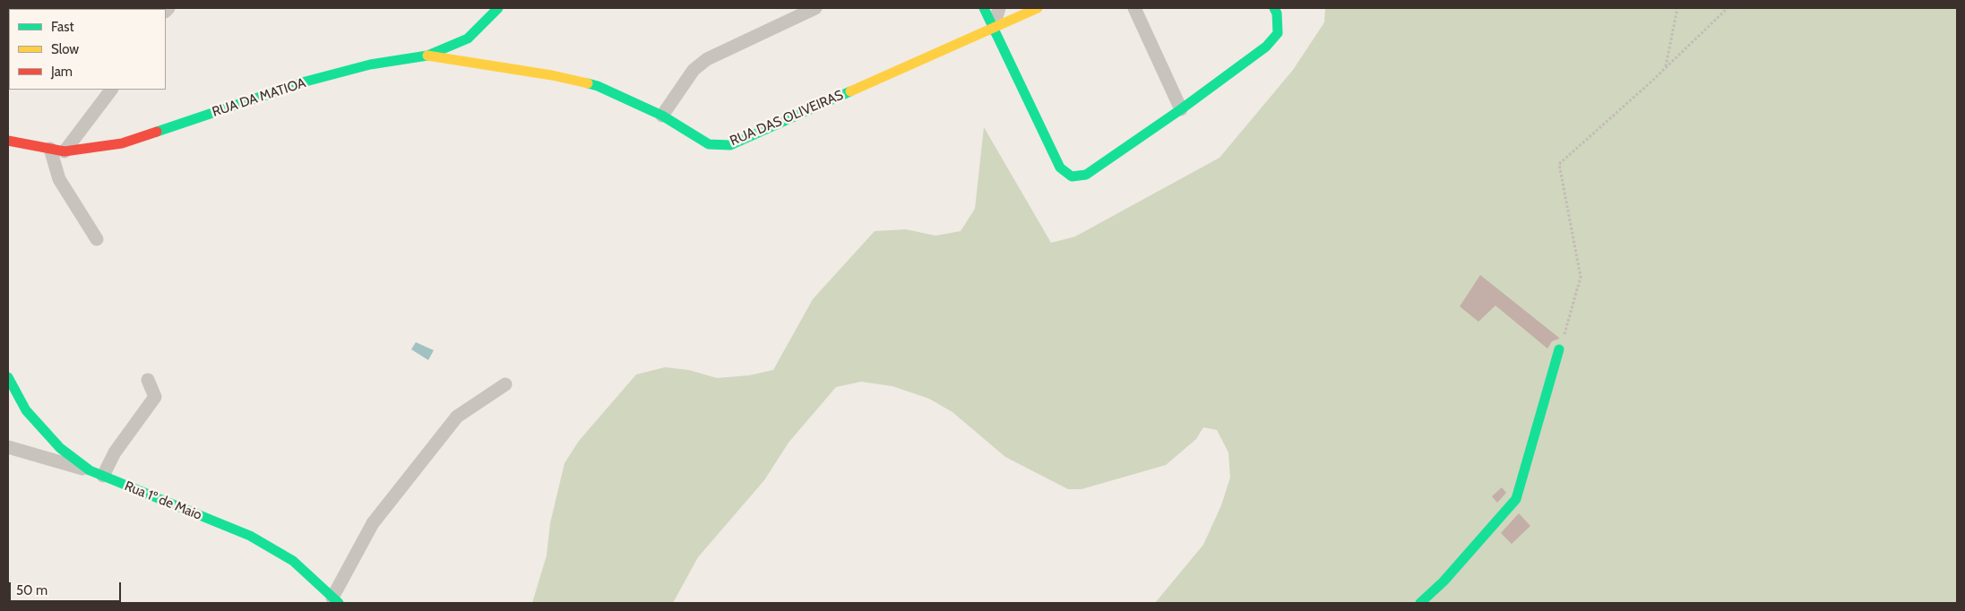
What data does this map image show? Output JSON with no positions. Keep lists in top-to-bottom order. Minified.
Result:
{"streets":{"street":["RUA DA MATIOA","RUA DAS OLIVEIRAS","Rua 1º de Maio"]},"crossings":[["RUA DA MATIOA","RUA DAS OLIVEIRAS"]],"legend":["Fast","Slow","Jam"],"scale_bar":"50 m"}
